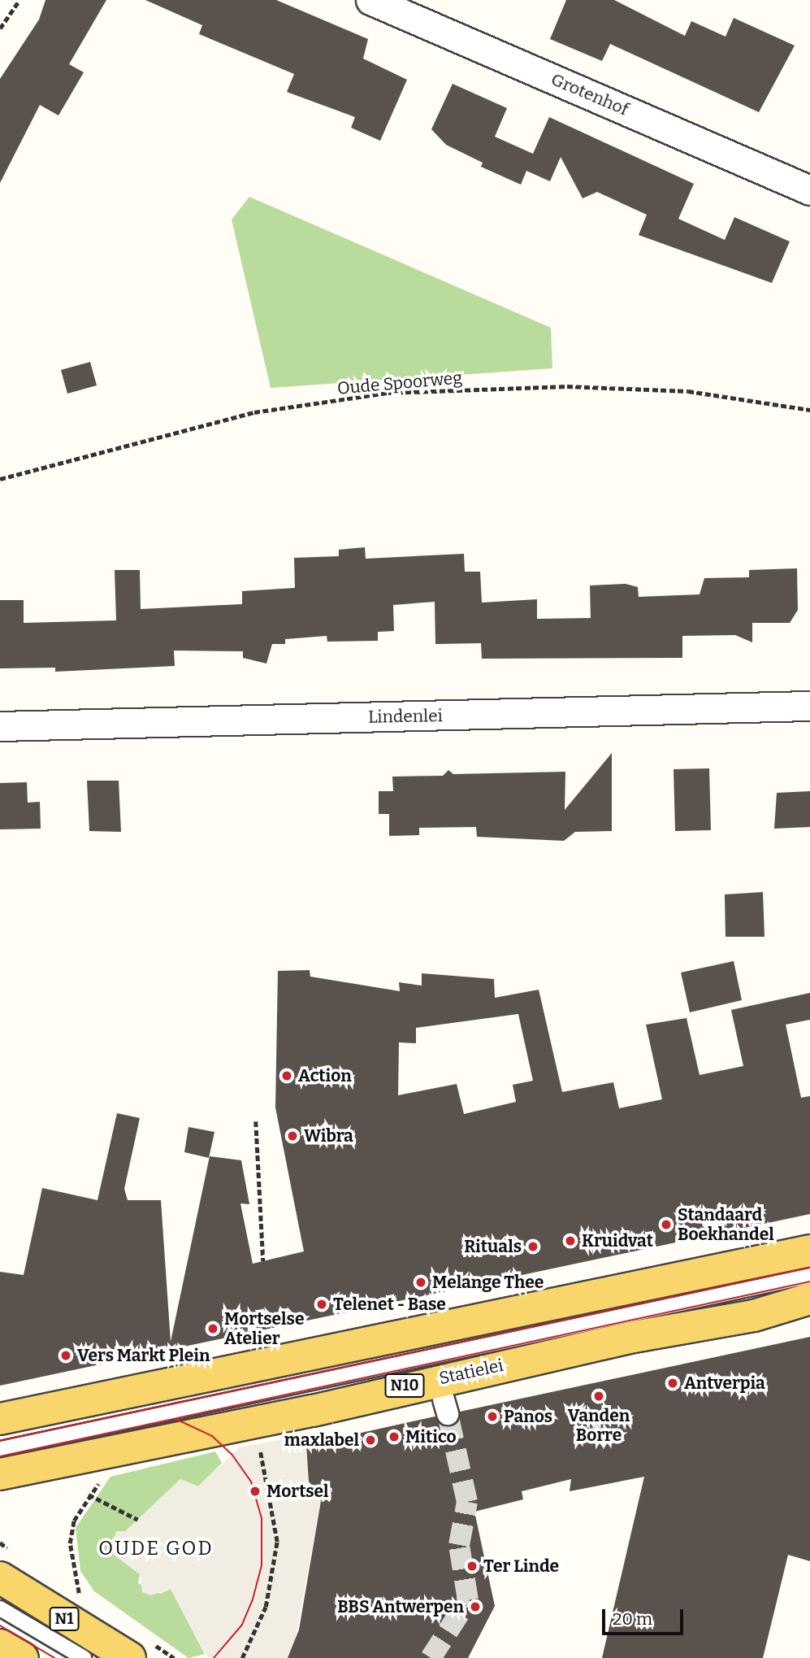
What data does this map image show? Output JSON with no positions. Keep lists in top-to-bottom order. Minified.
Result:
{"streets":{"main road":["Statielei","N10","N1"],"street":["Grotenhof","Lindenlei"],"path":["Oude Spoorweg"]},"districts":["OUDE GOD"],"places":["Action","Wibra","Standaard Boekhandel","Kruidvat","Rituals","Melange Thee","Telenet - Base","Mortselse Atelier","Vers Markt Plein","Antverpia","Vanden Borre","Panos","Mitico","maxlabel","Mortsel","Ter Linde","BBS Antwerpen"],"scale_bar":"20 m"}
